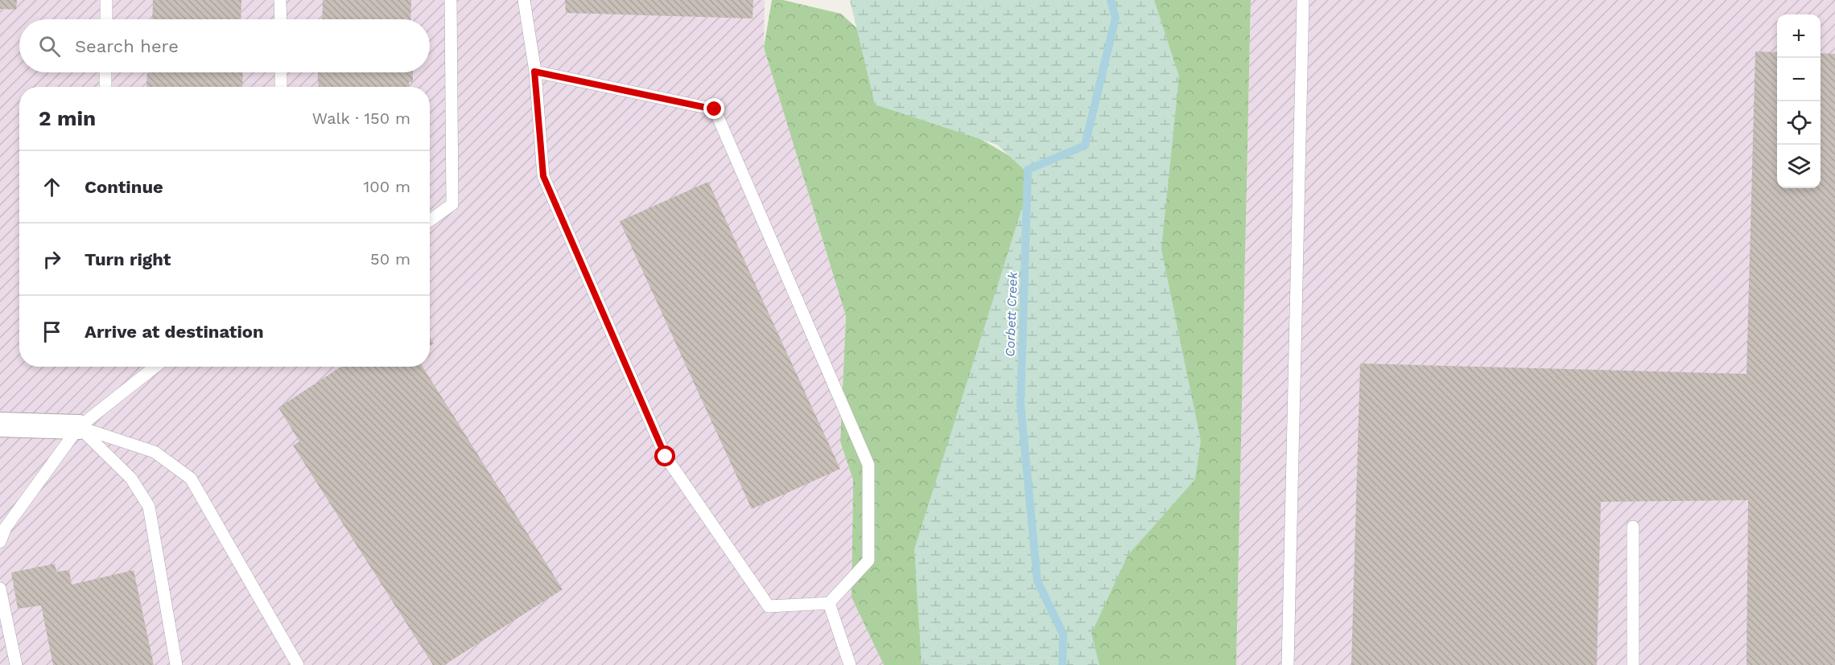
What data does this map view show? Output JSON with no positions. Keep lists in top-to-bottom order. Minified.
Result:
{"water":["Corbett Creek"],"page":{"map_buttons":["+","−"],"search":"Search here","heading":["2 min","Walk · 150 m"],"list":[["Continue","100 m"],["Turn right","50 m"],"Arrive at destination"]}}
